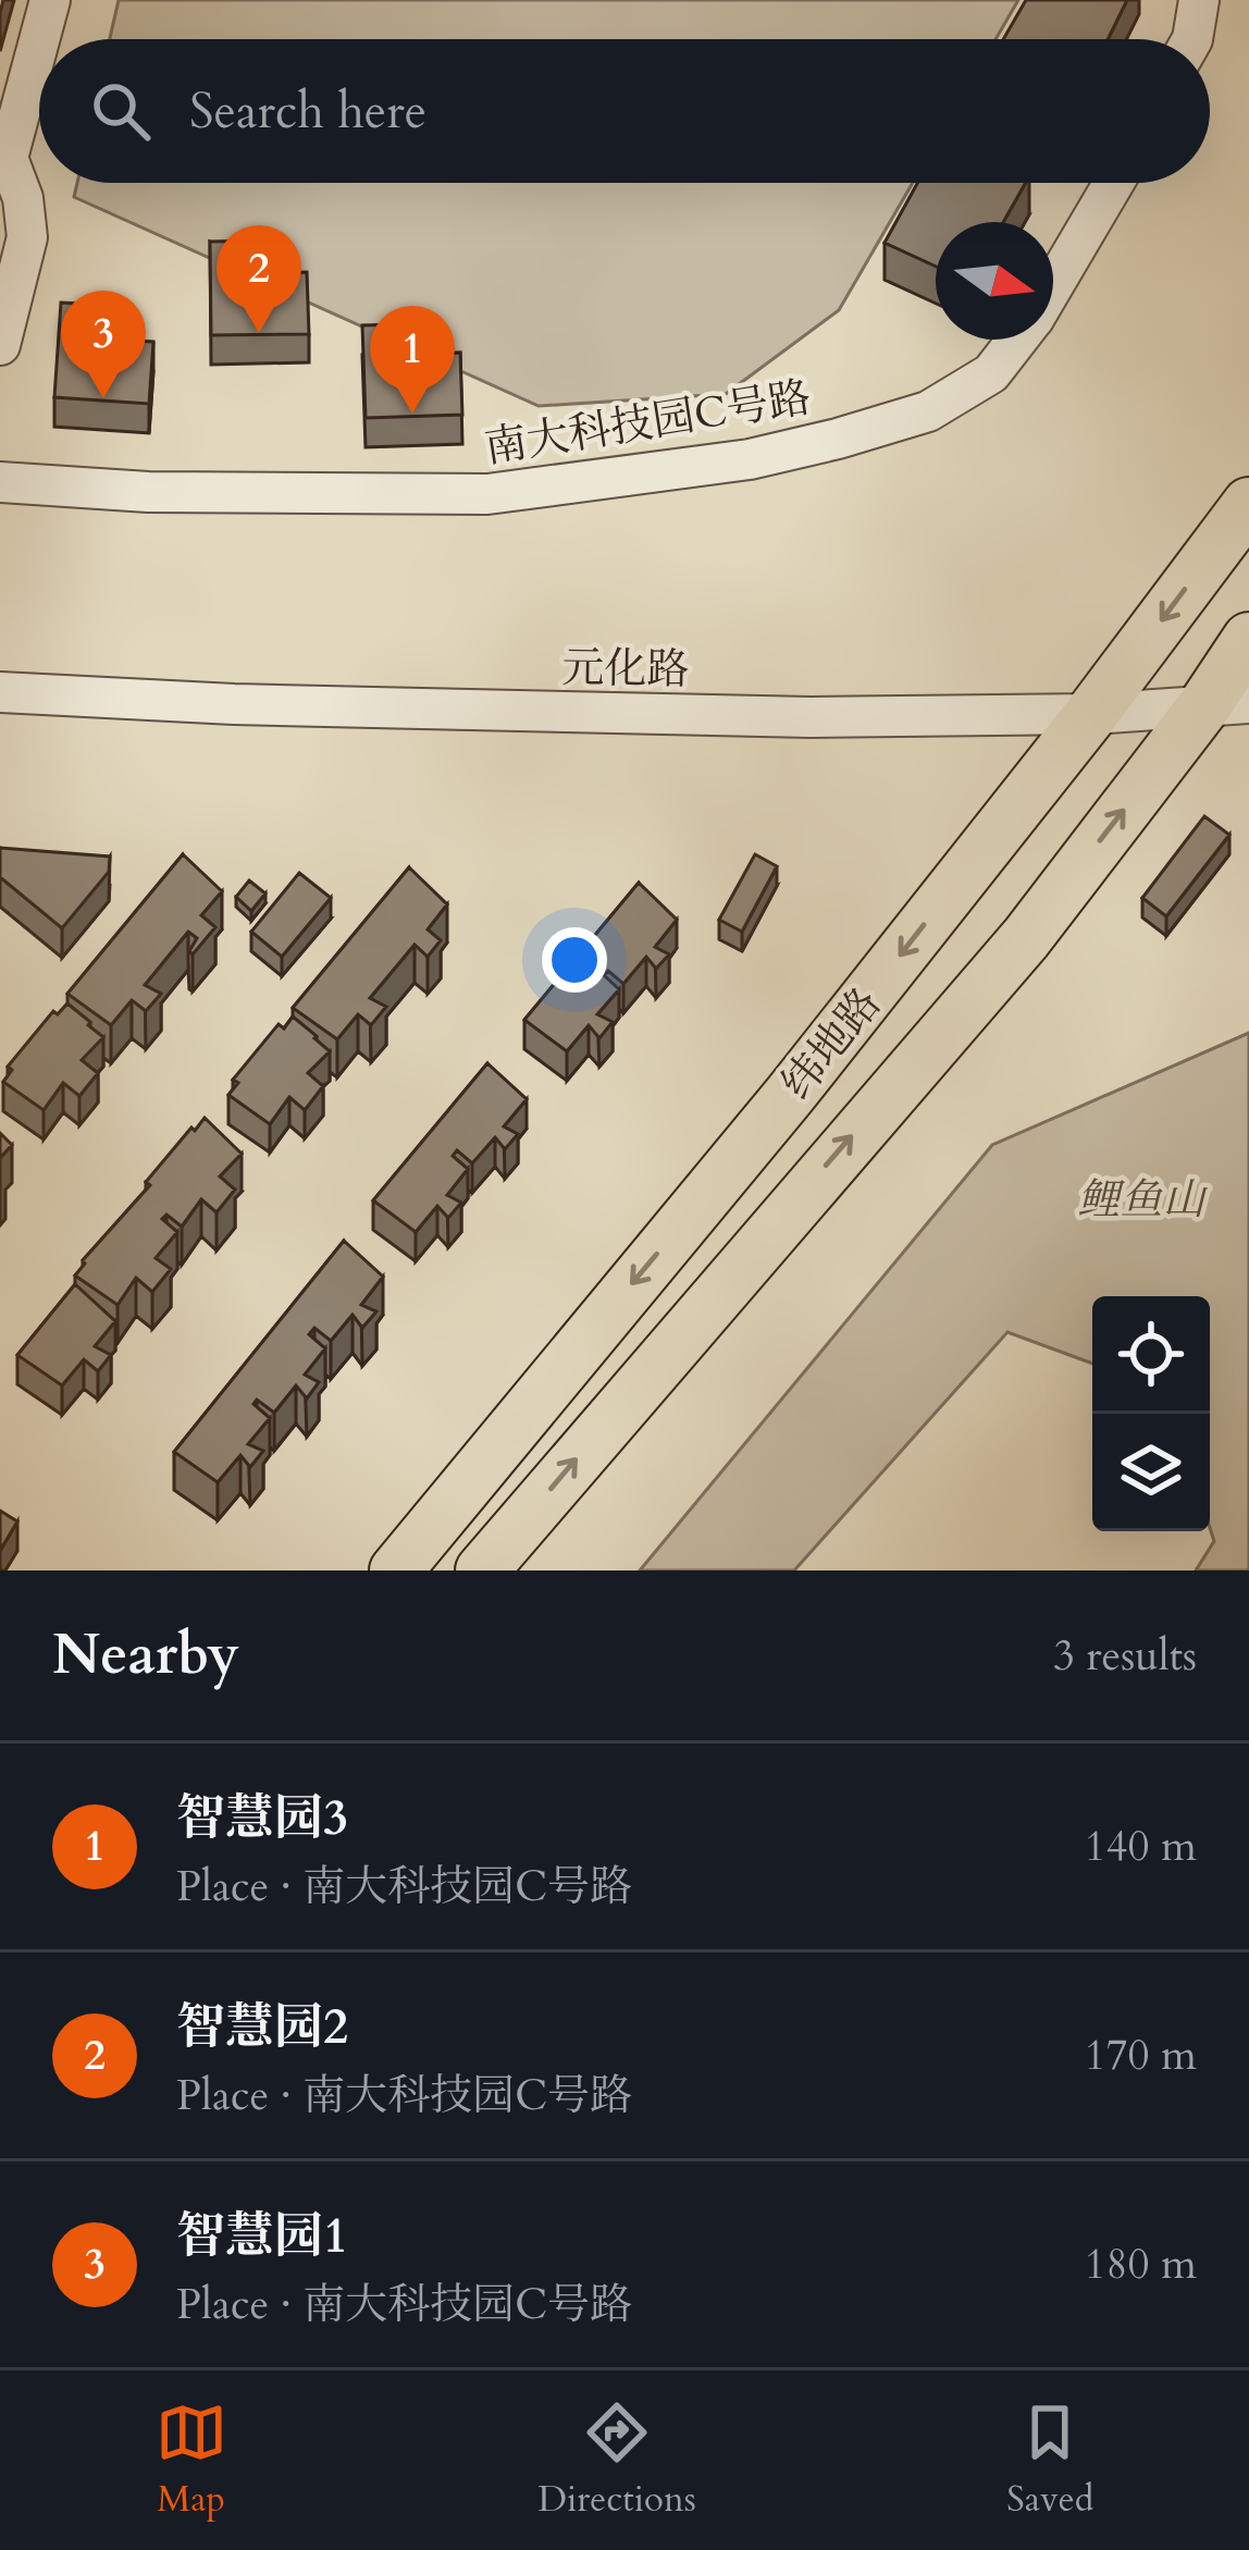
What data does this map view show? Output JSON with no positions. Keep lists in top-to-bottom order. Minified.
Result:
{"streets":{"main road":["纬地路"],"street":["南大科技园C号路","元化路"]},"crossings":[["元化路","纬地路"]],"parks":["鲤鱼山"],"north":"right","page":{"search":"Search here","pins":["2","3","1"],"heading":["Nearby","3 results"],"list":[{"mark":"1","name":"智慧园3","note":"Place · 南大科技园C号路","value":"140 m"},{"mark":"2","name":"智慧园2","note":"Place · 南大科技园C号路","value":"170 m"},{"mark":"3","name":"智慧园1","note":"Place · 南大科技园C号路","value":"180 m"}],"nav":["Map","Directions","Saved"]}}
